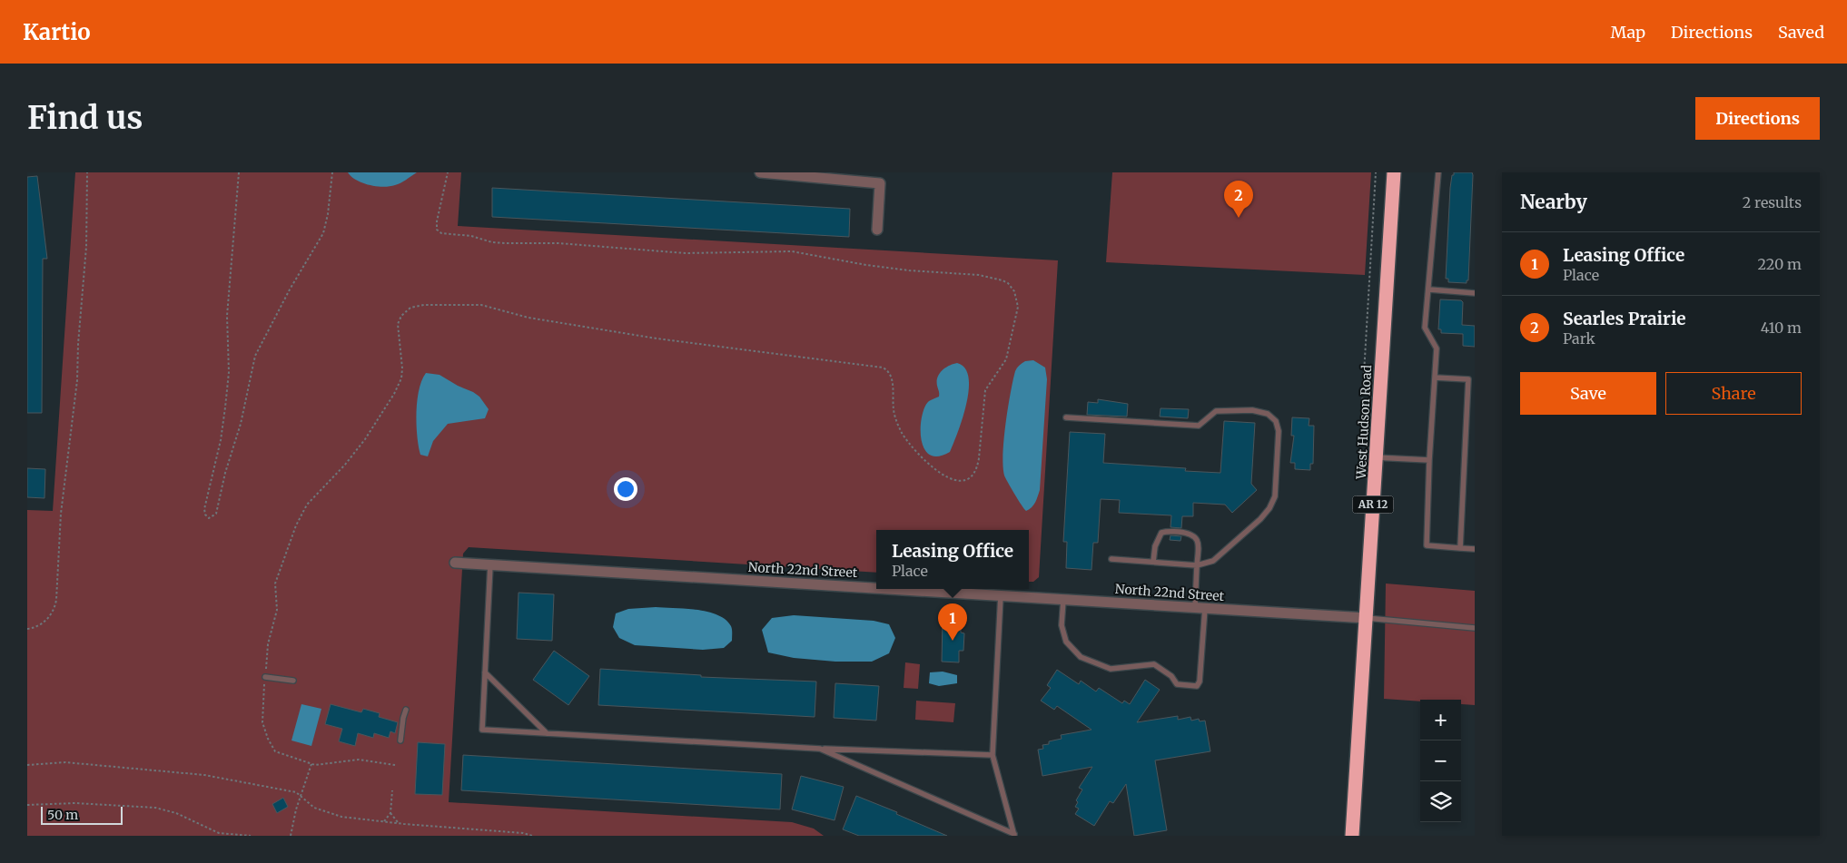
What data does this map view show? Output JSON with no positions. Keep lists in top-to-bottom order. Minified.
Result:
{"streets":{"highway":["West Hudson Road","AR 12"],"street":["North 22nd Street"]},"crossings":[["West Hudson Road","North 22nd Street"]],"scale_bar":"50 m","page":{"header":"Kartio","nav":["Map","Directions","Saved"],"buttons":["Directions",["Save","Share"]],"title":"Find us","heading":["Nearby","2 results"],"pins":["2","1"],"list":[{"mark":"1","name":"Leasing Office","note":"Place","value":"220 m"},{"mark":"2","name":"Searles Prairie","note":"Park","value":"410 m"}],"popup":["Leasing Office","Place"],"map_buttons":["+","−"],"scale":"50 m"}}
